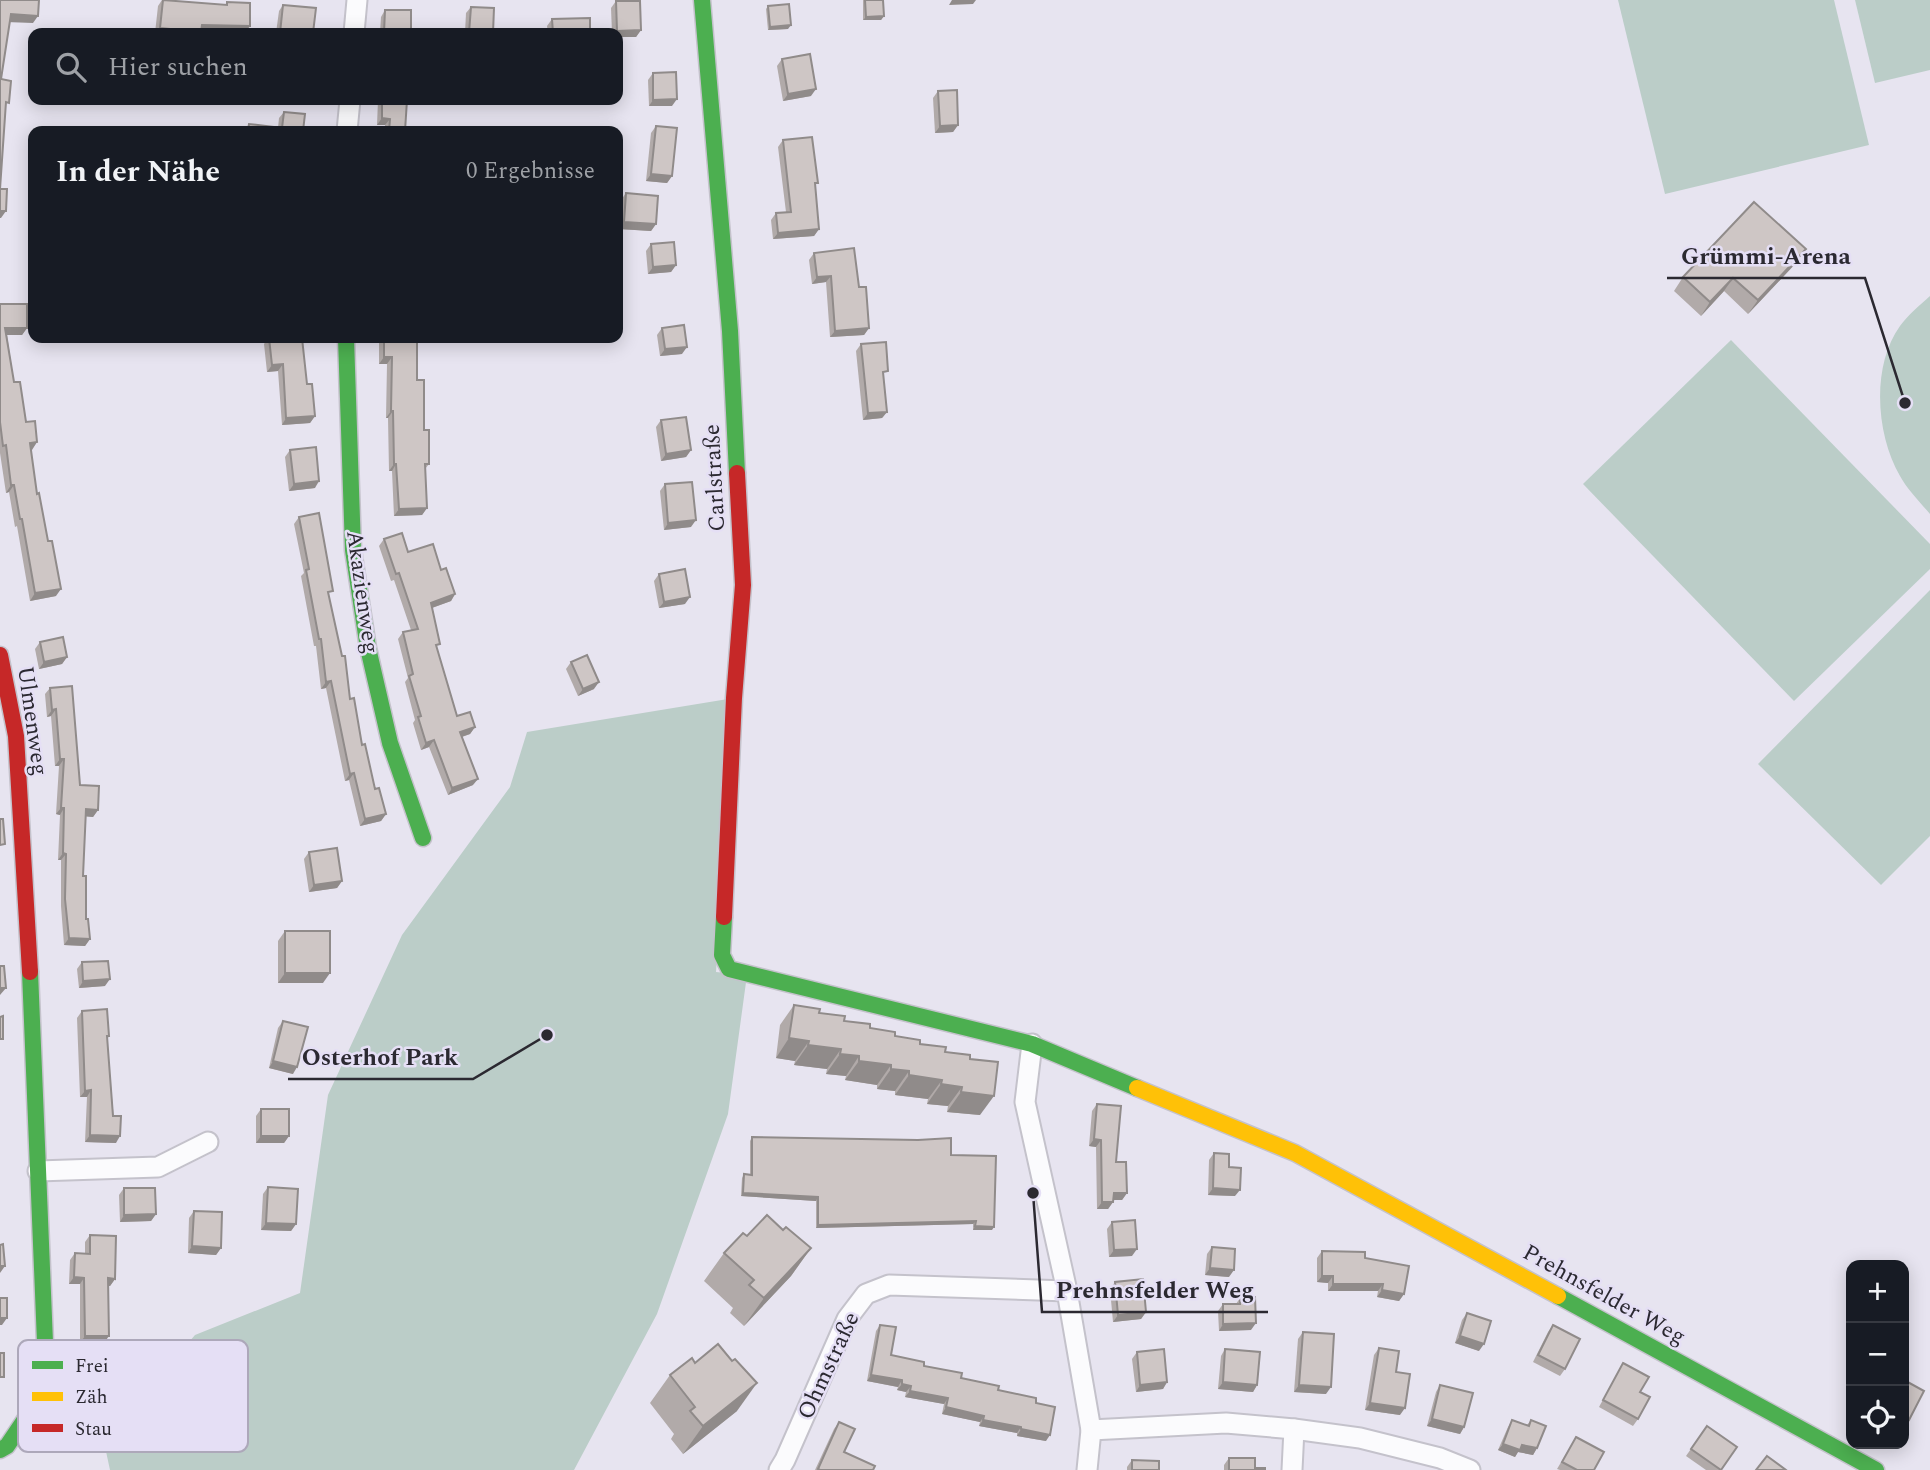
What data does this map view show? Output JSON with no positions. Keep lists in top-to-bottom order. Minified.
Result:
{"streets":{"street":["Carlstraße","Akazienweg","Ulmenweg","Prehnsfelder Weg","Ohmstraße"]},"crossings":[["Carlstraße","Prehnsfelder Weg"]],"places":["Grümmi-Arena","Osterhof Park","Prehnsfelder Weg"],"legend":["Frei","Zäh","Stau"],"page":{"search":"Hier suchen","heading":["In der Nähe","0 Ergebnisse"],"map_buttons":["+","−"]}}
